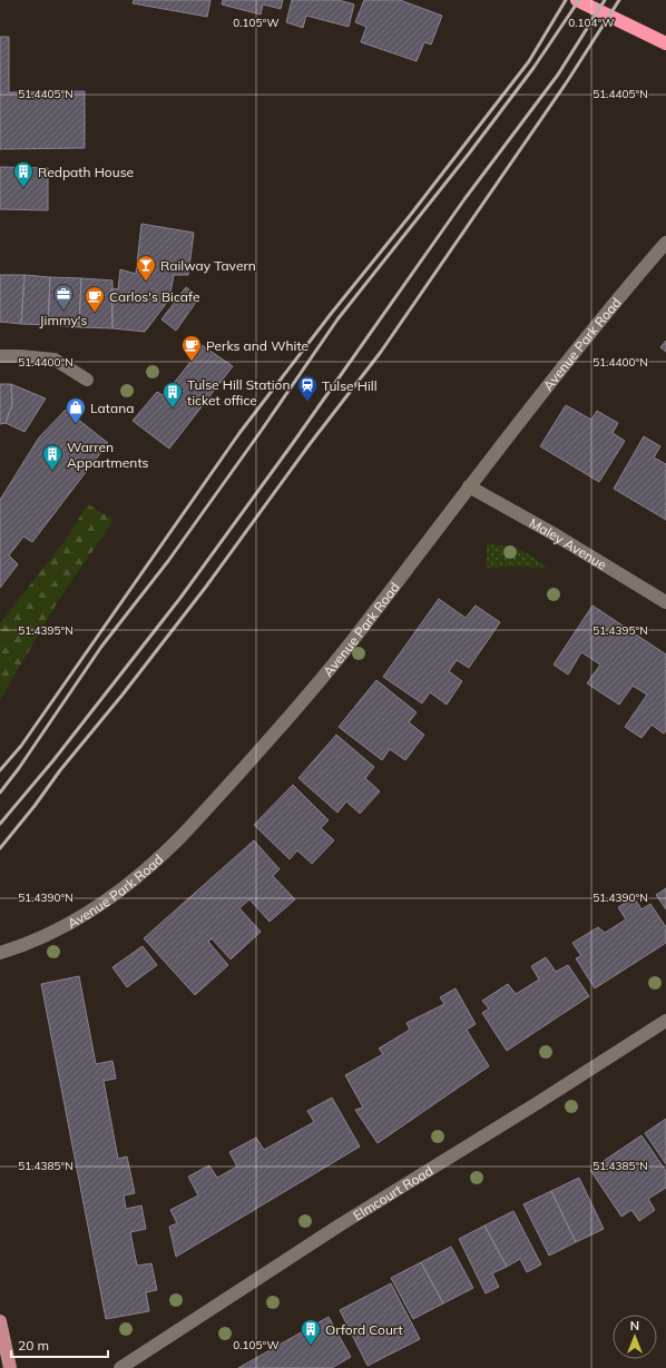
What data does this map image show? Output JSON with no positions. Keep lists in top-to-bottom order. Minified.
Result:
{"streets":{"street":["Avenue Park Road","Maley Avenue","Elmcourt Road"]},"crossings":[["Avenue Park Road","Maley Avenue"]],"places":{"building":["Redpath House","Tulse Hill Station ticket office","Warren Appartments","Orford Court"],"bar":["Railway Tavern"],"office":["Jimmy's"],"cafe":["Carlos's Bicafe","Perks and White"],"station":["Tulse Hill"],"shop":["Latana"]},"scale_bar":"20 m","north":"top","coordinates":["0.105°W","0.104°W","51.4405°N","51.4400°N","51.4395°N","51.4390°N","51.4385°N"]}
